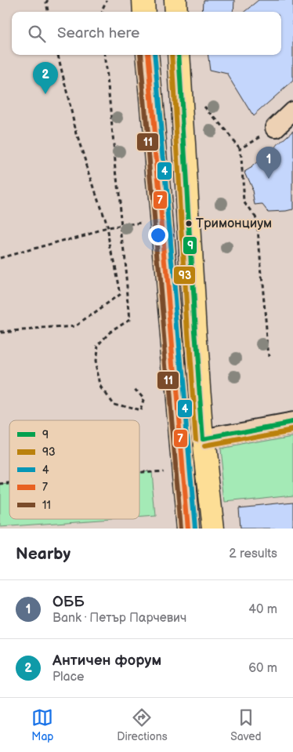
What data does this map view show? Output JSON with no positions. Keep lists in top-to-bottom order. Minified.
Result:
{"places":["Тримонциум"],"lines":["transit line 9","transit line 93","transit line 4","transit line 7","transit line 11"],"legend":["9","93","4","7","11"],"page":{"search":"Search here","pins":["2","1"],"heading":["Nearby","2 results"],"list":[{"mark":"1","name":"ОББ","note":"Bank · Петър Парчевич","value":"40 m"},{"mark":"2","name":"Античен форум","note":"Place","value":"60 m"}],"nav":["Map","Directions","Saved"]}}
